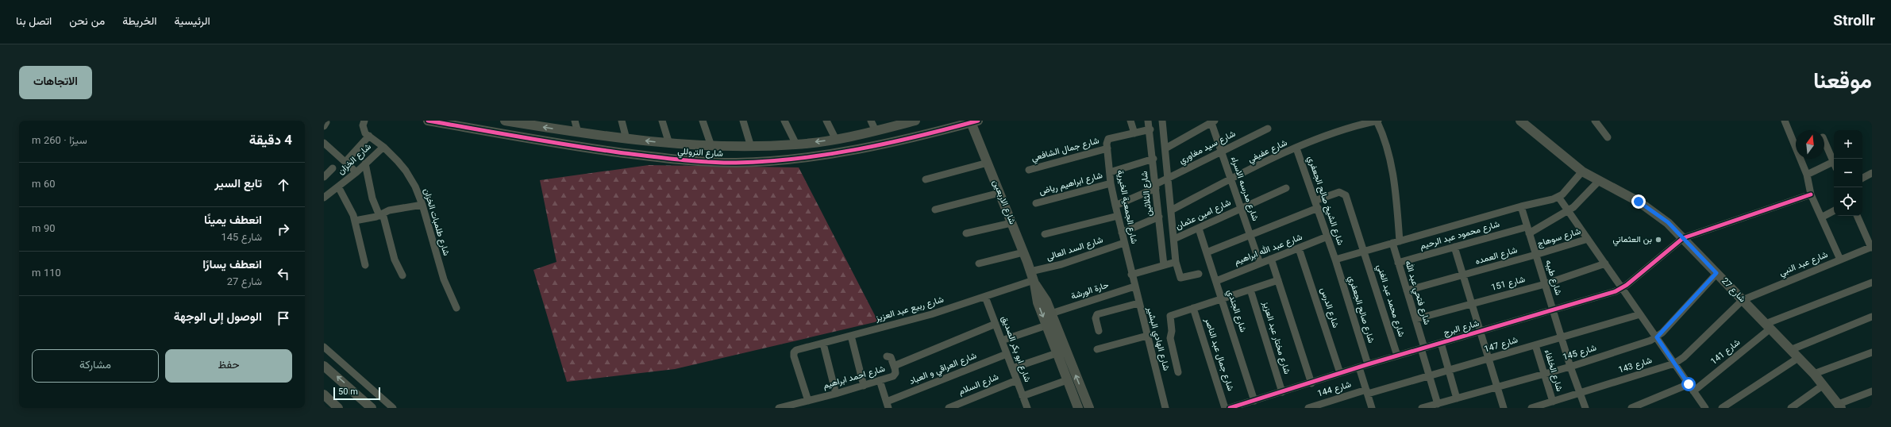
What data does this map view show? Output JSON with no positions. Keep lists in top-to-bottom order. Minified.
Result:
{"streets":{"street":["شارع سيد مغاوري","شارع جمال الشافعي","شارع عفيفي","شارع التروللي","شارع الخزان","شارع ابراهيم رياض","شارع مدرسه الاسراء","شارع الثلاثين","شارع الشيخ صالح الجعفري","شارع الاربعين","شارع الجمعية الخيرية","شارع امين عثمان","شارع طلمبات الخزان","شارع محمود عبد الرحيم","شارع سوهاج","شارع السد العالى","شارع عبد الله ابراهيم","شارع العمده","شارع عبد النبي","شارع طيبه","شارع 151","شارع 27","حارة الورشة","شارع فتحي عبد الله","شارع محمد عبد الغني","شارع الدرس","شارع ربيع عبد العزيز","شارع صالح الجعفري","شارع الجندي","شارع البرج","شارع مختار عبد العزيز","شارع الهادي البشير","شارع 147","شارع ابو بكر الصديق","شارع 141","شارع 145","شارع جمال عبد الناصر","شارع 143","شارع العراقي و العباد","شارع الخلفاء","شارع احمد ابراهيم","شارع السلام","شارع 144"]},"crossings":[["شارع سيد مغاوري","شارع مدرسه الاسراء"],["شارع سيد مغاوري","شارع الثلاثين"],["شارع سيد مغاوري","شارع الجمعية الخيرية"],["شارع جمال الشافعي","شارع الجمعية الخيرية"],["شارع عفيفي","شارع مدرسه الاسراء"],["شارع عفيفي","شارع الشيخ صالح الجعفري"],["شارع التروللي","شارع الاربعين"],["شارع الخزان","شارع طلمبات الخزان"],["شارع ابراهيم رياض","شارع الجمعية الخيرية"],["شارع مدرسه الاسراء","شارع امين عثمان"],["شارع مدرسه الاسراء","شارع عبد الله ابراهيم"],["شارع الشيخ صالح الجعفري","شارع عبد الله ابراهيم"],["شارع الشيخ صالح الجعفري","شارع محمد عبد الغني"],["شارع الشيخ صالح الجعفري","شارع صالح الجعفري"],["شارع الاربعين","شارع السد العالى"],["شارع الاربعين","حارة الورشة"],["شارع الاربعين","شارع ربيع عبد العزيز"],["شارع الجمعية الخيرية","شارع السد العالى"],["شارع الجمعية الخيرية","شارع الهادي البشير"],["شارع امين عثمان","شارع الجندي"],["شارع محمود عبد الرحيم","شارع طيبه"],["شارع محمود عبد الرحيم","شارع 27"],["شارع محمود عبد الرحيم","شارع فتحي عبد الله"],["شارع سوهاج","شارع العمده"],["شارع سوهاج","شارع طيبه"],["شارع السد العالى","شارع ربيع عبد العزيز"],["شارع عبد الله ابراهيم","شارع الدرس"],["شارع عبد الله ابراهيم","شارع الجندي"],["شارع العمده","شارع طيبه"],["شارع العمده","شارع فتحي عبد الله"],["شارع عبد النبي","شارع 27"],["شارع عبد النبي","شارع 143"],["شارع طيبه","شارع 151"],["شارع طيبه","شارع البرج"],["شارع طيبه","شارع 147"],["شارع طيبه","شارع 145"],["شارع طيبه","شارع 143"],["شارع 151","شارع فتحي عبد الله"],["شارع 27","شارع البرج"],["شارع 27","شارع 141"],["شارع 27","شارع 145"],["شارع 27","شارع 143"],["حارة الورشة","شارع الهادي البشير"],["شارع فتحي عبد الله","شارع البرج"],["شارع فتحي عبد الله","شارع 147"],["شارع فتحي عبد الله","شارع 145"],["شارع محمد عبد الغني","شارع البرج"],["شارع الدرس","شارع البرج"],["شارع ربيع عبد العزيز","شارع ابو بكر الصديق"],["شارع ربيع عبد العزيز","شارع احمد ابراهيم"],["شارع صالح الجعفري","شارع البرج"],["شارع الجندي","شارع البرج"],["شارع البرج","شارع مختار عبد العزيز"],["شارع البرج","شارع جمال عبد الناصر"],["شارع 147","شارع الخلفاء"],["شارع 147","شارع 144"],["شارع ابو بكر الصديق","شارع العراقي و العباد"],["شارع ابو بكر الصديق","شارع احمد ابراهيم"],["شارع ابو بكر الصديق","شارع السلام"],["شارع 145","شارع الخلفاء"],["شارع 143","شارع الخلفاء"]],"places":["بن العثماني"],"scale_bar":"50 m","north":"top","page":{"header":"Strollr","nav":["الرئيسية","الخريطة","من نحن","اتصل بنا"],"title":"موقعنا","buttons":["الاتجاهات",["حفظ","مشاركة"]],"heading":["4 دقيقة","سيرًا · 260 m"],"map_buttons":["+","−"],"list":[["تابع السير","60 m"],["انعطف يمينًا","شارع 145","90 m"],["انعطف يسارًا","شارع 27","110 m"],"الوصول إلى الوجهة"],"scale":"50 m"}}
